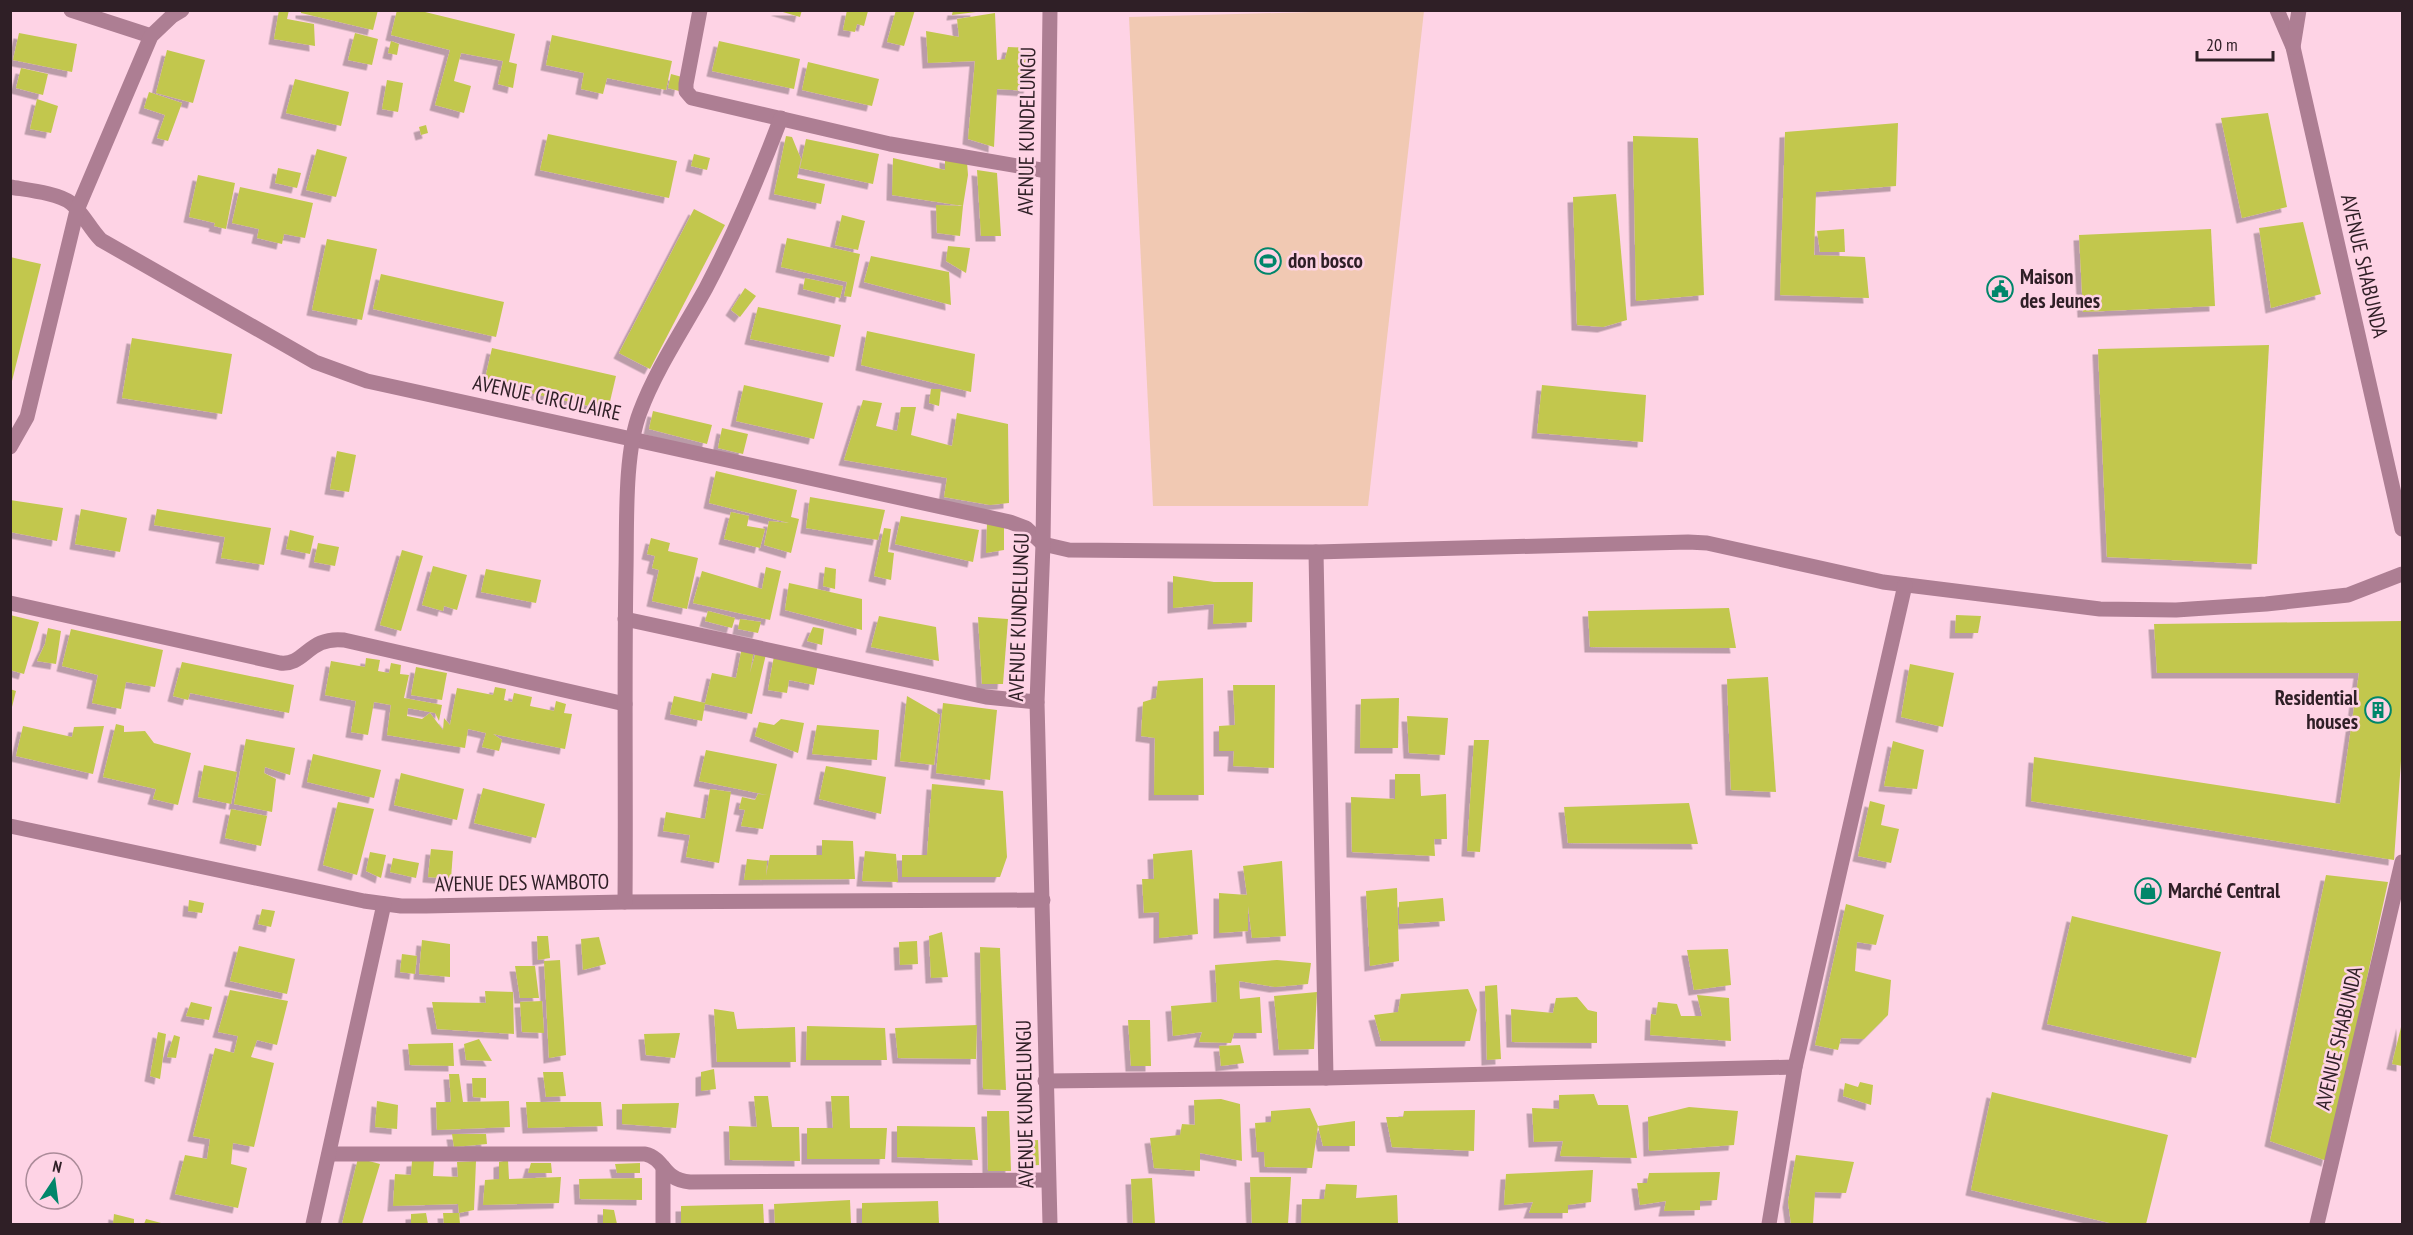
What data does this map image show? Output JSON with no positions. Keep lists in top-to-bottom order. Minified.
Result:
{"streets":{"street":["AVENUE KUNDELUNGU","AVENUE SHABUNDA","AVENUE CIRCULAIRE","AVENUE DES WAMBOTO"]},"crossings":[["AVENUE KUNDELUNGU","AVENUE CIRCULAIRE"],["AVENUE KUNDELUNGU","AVENUE DES WAMBOTO"]],"places":{"sports":["don bosco"],"public building":["Maison des Jeunes"],"building":["Residential houses"],"shop":["Marché Central"]},"scale_bar":"20 m","north":"top"}
